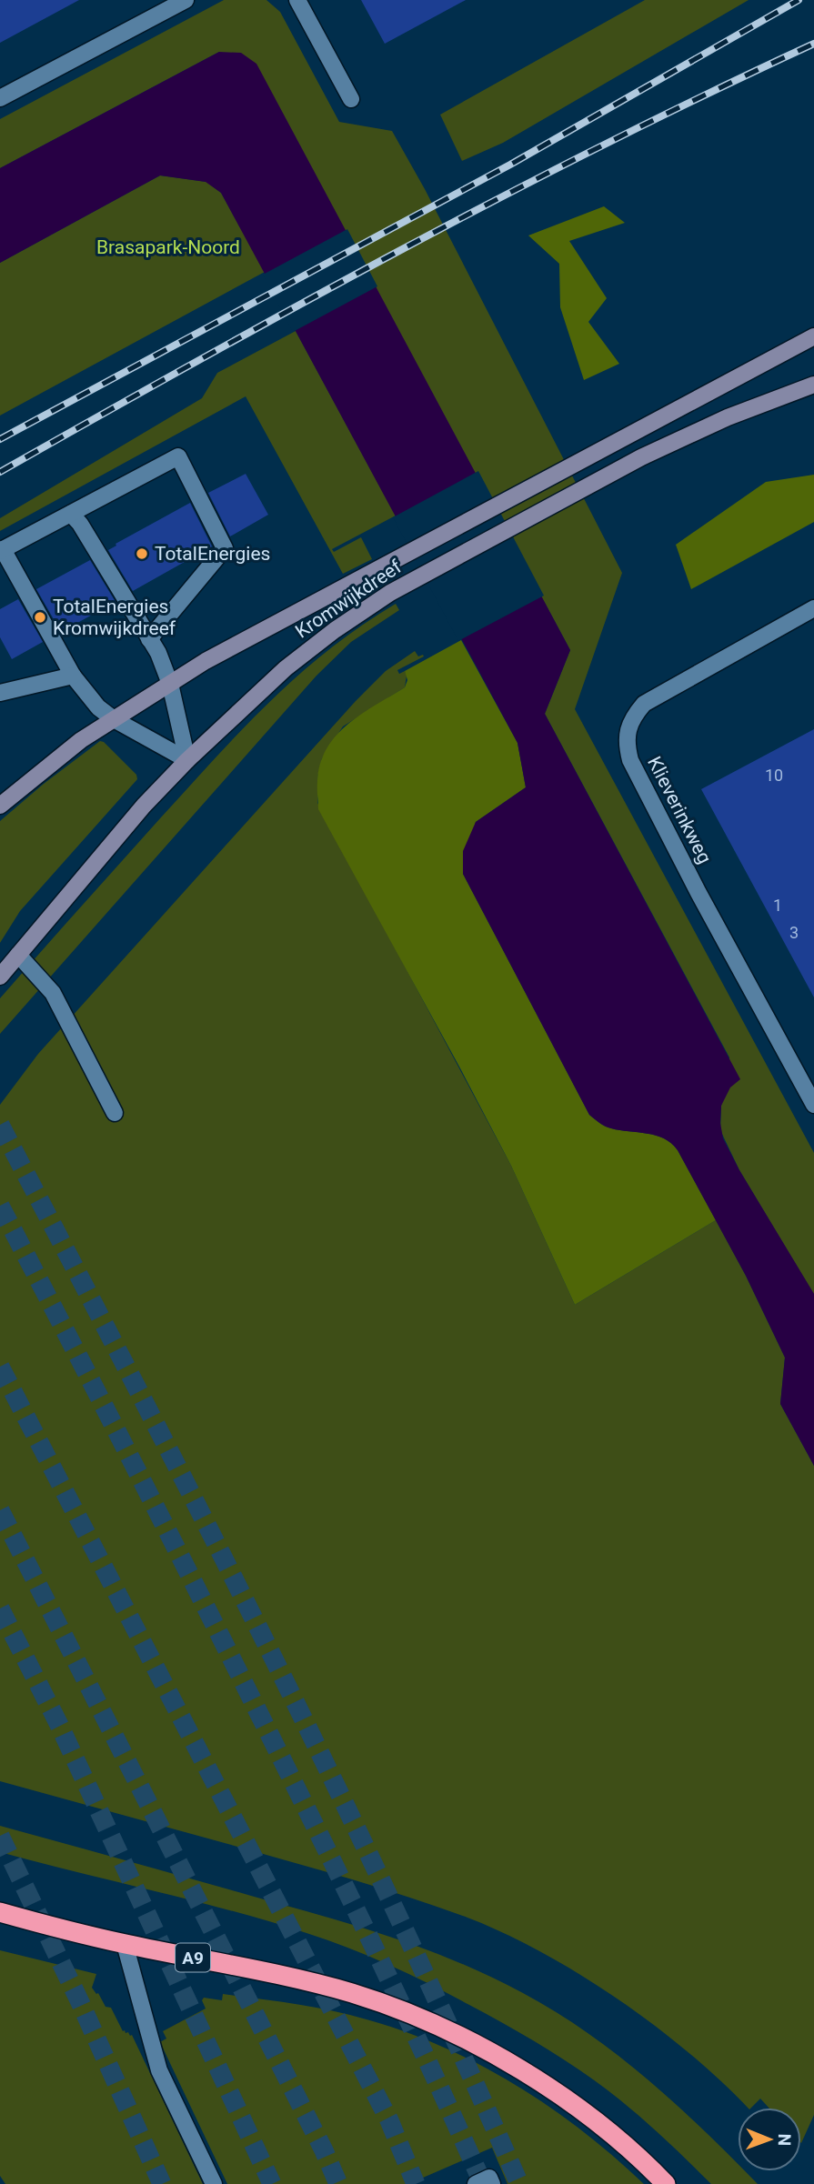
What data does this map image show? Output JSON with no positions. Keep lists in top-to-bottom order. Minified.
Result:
{"streets":{"highway":["A9"],"main road":["Kromwijkdreef"],"street":["Klieverinkweg"]},"parks":["Brasapark-Noord"],"places":["TotalEnergies","TotalEnergies Kromwijkdreef"],"house_numbers":["10","1","3"],"north":"right"}
